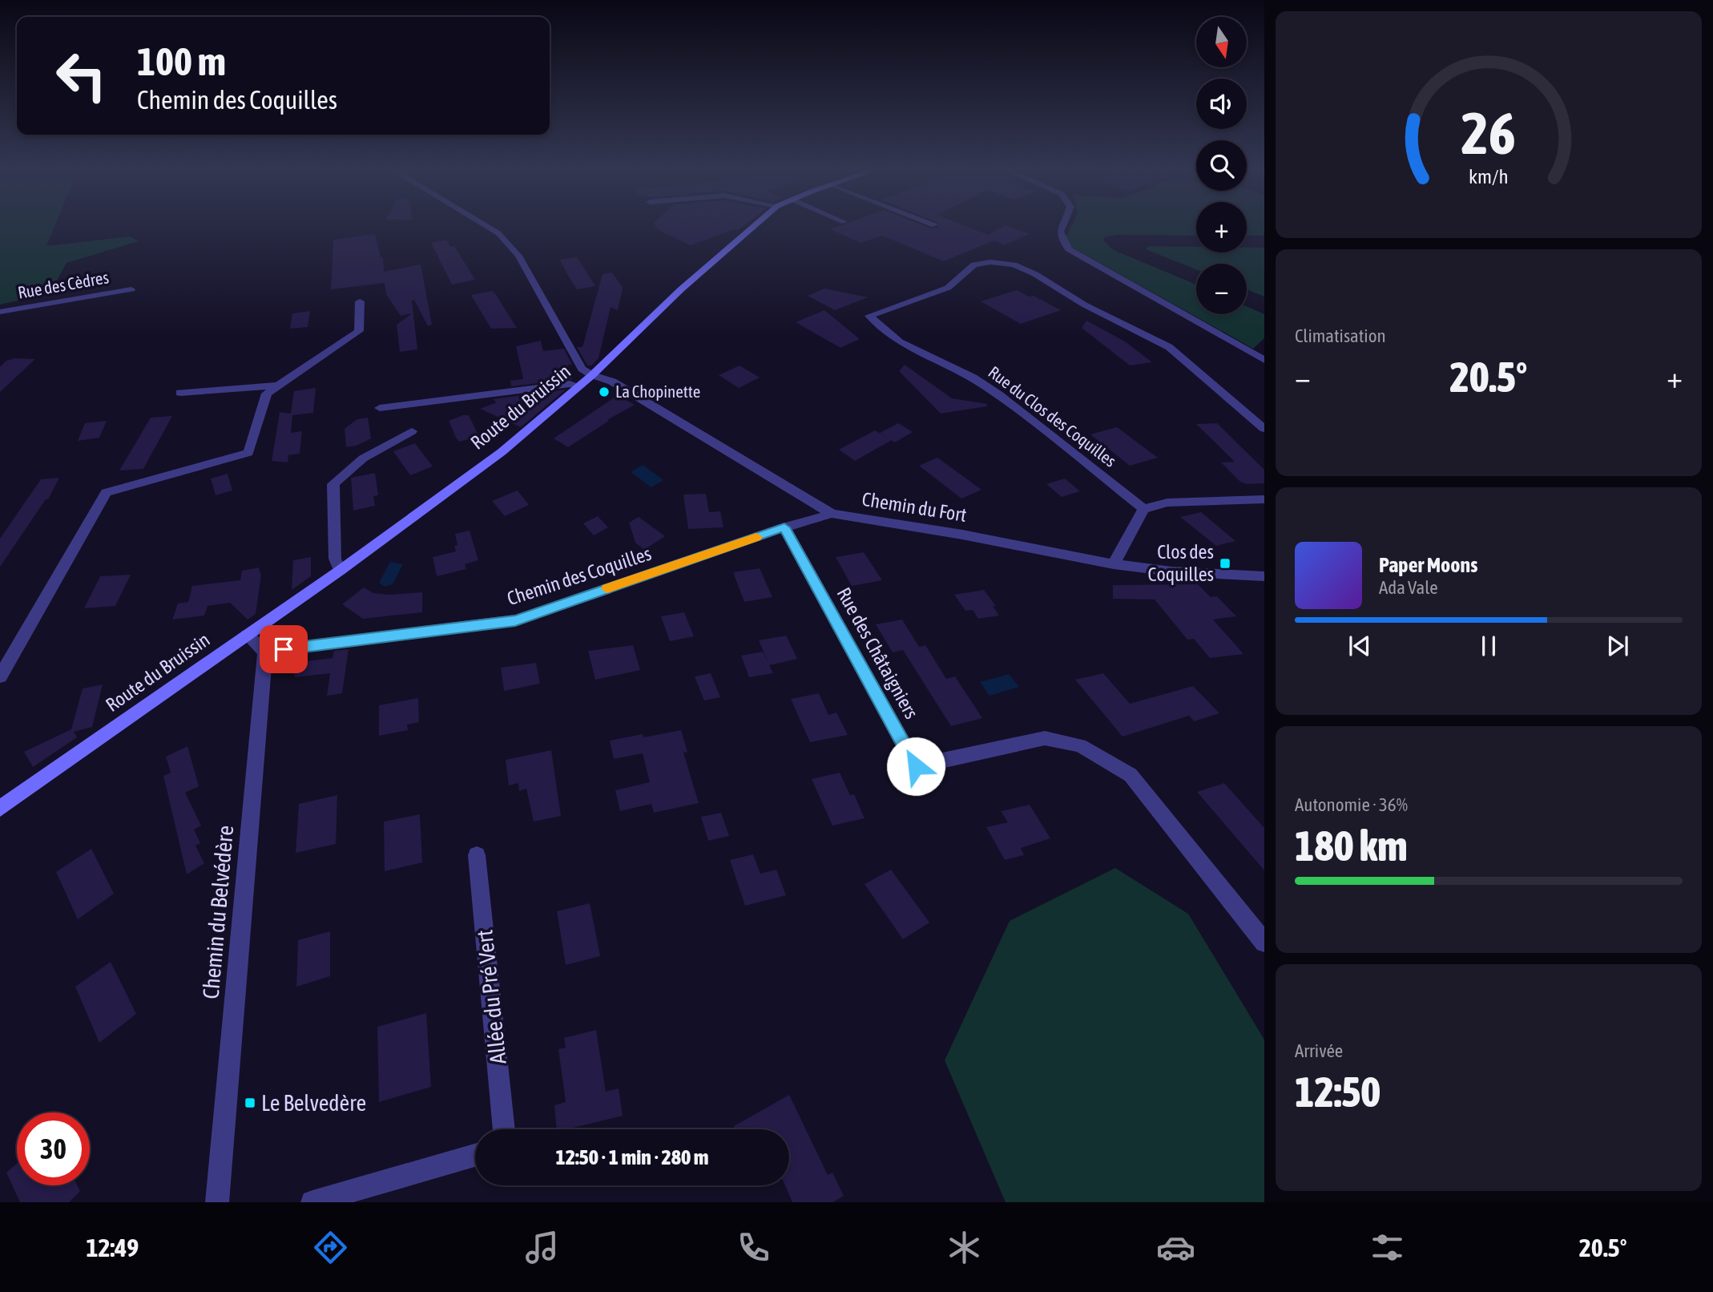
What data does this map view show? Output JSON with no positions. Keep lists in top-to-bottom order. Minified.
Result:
{"streets":{"street":["Rue des Cèdres","Route du Bruissin","Rue du Clos des Coquilles","Chemin du Fort","Chemin des Coquilles","Rue des Châtaigniers","Chemin du Belvédère","Allée du Pré Vert"]},"crossings":[["Route du Bruissin","Chemin du Fort"],["Chemin du Fort","Chemin des Coquilles"],["Chemin des Coquilles","Rue des Châtaigniers"],["Chemin des Coquilles","Chemin du Belvédère"]],"places":{"other":["La Chopinette"],"transit":["Clos des Coquilles","Le Belvedère"]},"north":"bottom","page":{"map_buttons":["+","−"],"turn":["100 m","Chemin des Coquilles"],"tile":["Climatisation",["Autonomie · 36%","180 km"],["Arrivée","12:50"]],"heat":["−","20.5°","+"],"song":["Paper Moons","Ada Vale"],"limit":"30","trip":"12:50 · 1 min · 280 m","tabs":["12:49","20.5°"],"gauge":["26","km/h"]}}
